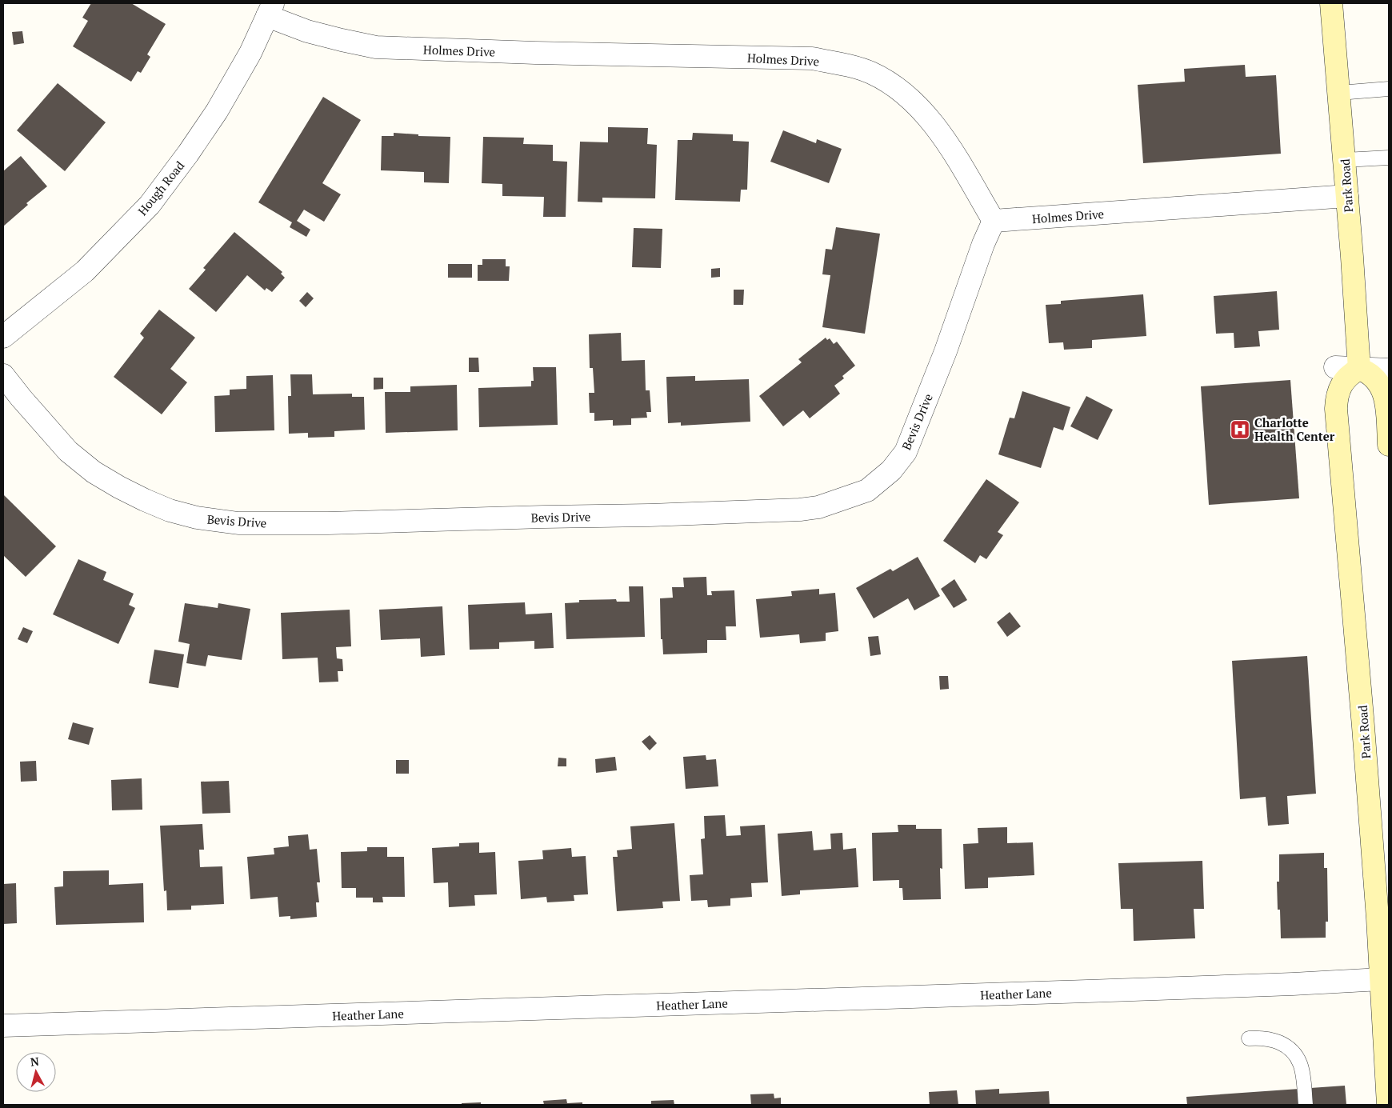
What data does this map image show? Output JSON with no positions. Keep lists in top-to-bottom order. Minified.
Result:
{"streets":{"main road":["Park Road"],"street":["Holmes Drive","Hough Road","Bevis Drive","Heather Lane"]},"crossings":[["Holmes Drive","Park Road"],["Holmes Drive","Hough Road"],["Holmes Drive","Bevis Drive"],["Park Road","Heather Lane"]],"places":{"hospital":["Charlotte Health Center"]},"north":"top"}
